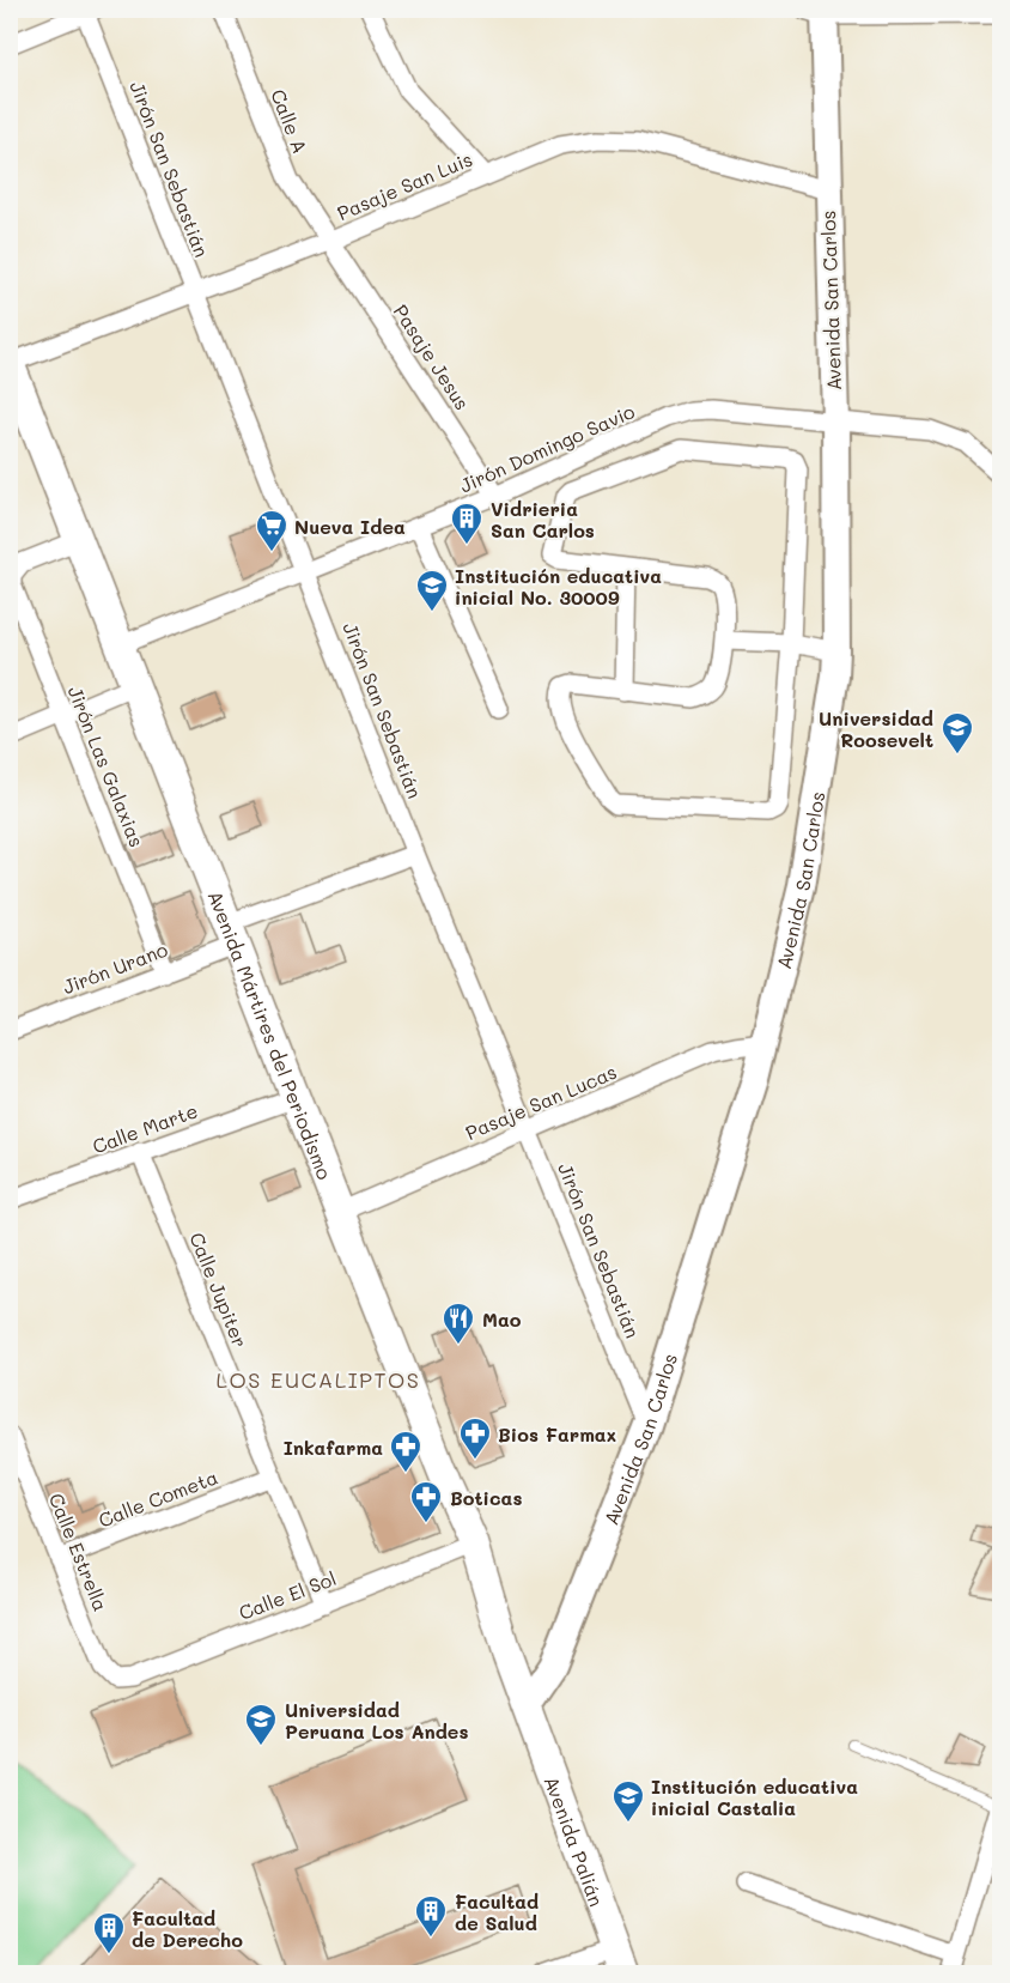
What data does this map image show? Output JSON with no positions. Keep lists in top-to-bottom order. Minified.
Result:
{"streets":{"main road":["Avenida San Carlos","Avenida Mártires del Periodismo","Avenida Palián"],"street":["Calle A","Jirón San Sebastián","Pasaje San Luis","Pasaje Jesus","Jirón Domingo Savio","Jirón Las Galaxias","Jirón Urano","Pasaje San Lucas","Calle Marte","Calle Jupiter","Calle Cometa","Calle Estrella","Calle El Sol"]},"crossings":[["Calle A","Pasaje San Luis"],["Calle A","Pasaje Jesus"],["Jirón San Sebastián","Pasaje San Luis"],["Jirón San Sebastián","Avenida San Carlos"],["Jirón San Sebastián","Jirón Domingo Savio"],["Jirón San Sebastián","Jirón Urano"],["Jirón San Sebastián","Pasaje San Lucas"],["Pasaje San Luis","Avenida San Carlos"],["Pasaje San Luis","Pasaje Jesus"],["Pasaje San Luis","Avenida Mártires del Periodismo"],["Avenida San Carlos","Jirón Domingo Savio"],["Avenida San Carlos","Avenida Mártires del Periodismo"],["Avenida San Carlos","Pasaje San Lucas"],["Avenida San Carlos","Avenida Palián"],["Pasaje Jesus","Jirón Domingo Savio"],["Jirón Domingo Savio","Avenida Mártires del Periodismo"],["Jirón Las Galaxias","Jirón Urano"],["Jirón Las Galaxias","Avenida Mártires del Periodismo"],["Jirón Urano","Avenida Mártires del Periodismo"],["Avenida Mártires del Periodismo","Pasaje San Lucas"],["Avenida Mártires del Periodismo","Calle Marte"],["Avenida Mártires del Periodismo","Calle El Sol"],["Avenida Mártires del Periodismo","Avenida Palián"],["Calle Marte","Calle Jupiter"],["Calle Jupiter","Calle Cometa"],["Calle Jupiter","Calle El Sol"],["Calle Cometa","Calle Estrella"],["Calle Estrella","Calle El Sol"]],"districts":["LOS EUCALIPTOS"],"places":{"building":["Vidrieria San Carlos","Facultad de Salud","Facultad de Derecho"],"supermarket":["Nueva Idea"],"school or university":["Institución educativa inicial No. 30009","Universidad Roosevelt","Universidad Peruana Los Andes","Institución educativa inicial Castalia"],"restaurant":["Mao"],"pharmacy":["Bios Farmax","Inkafarma","Boticas"]}}
